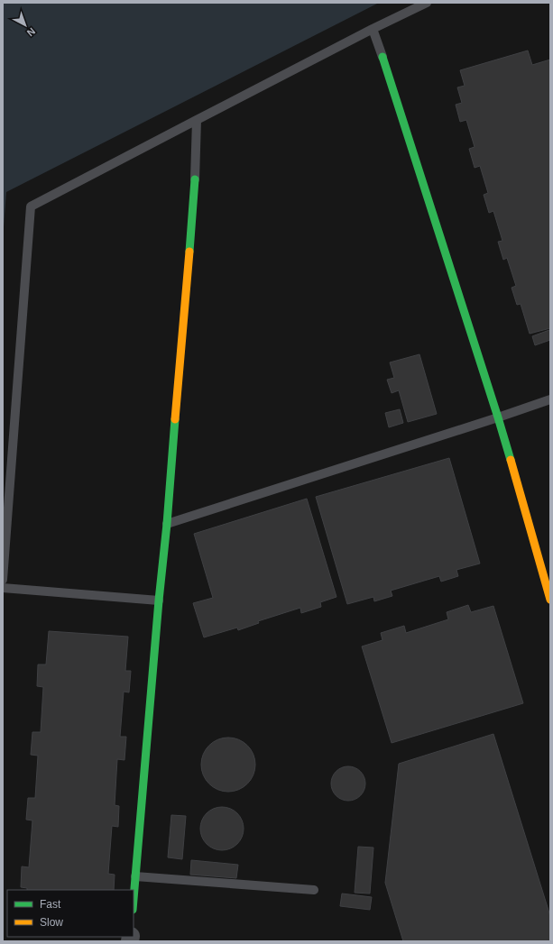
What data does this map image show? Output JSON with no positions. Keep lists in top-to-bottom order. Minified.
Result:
{"legend":["Fast","Slow"],"north":"bottom right"}
